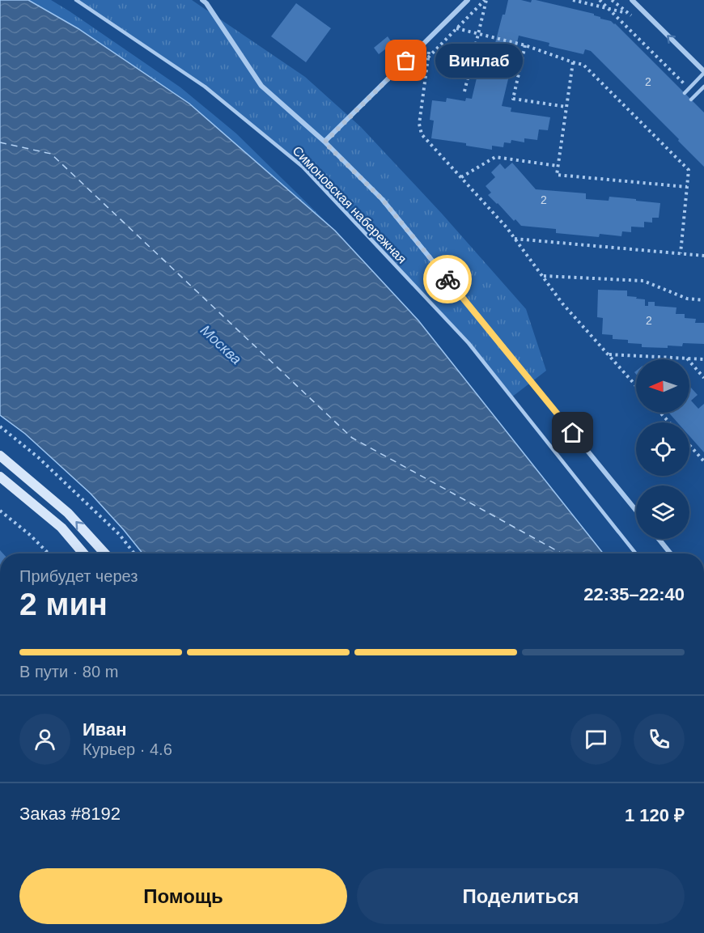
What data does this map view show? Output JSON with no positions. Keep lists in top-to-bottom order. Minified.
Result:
{"streets":{"lane":["Симоновская набережная"]},"water":["Москва"],"places":["Винлаб"],"house_numbers":["2","2","2"],"north":"left","page":{"bubble":"Винлаб","heading":["2 мин","Прибудет через","22:35–22:40"],"panel":["Иван","Курьер · 4.6","Заказ #8192","1 120 ₽"],"bar":"В пути · 80 m","buttons":["Помощь","Поделиться"]}}
